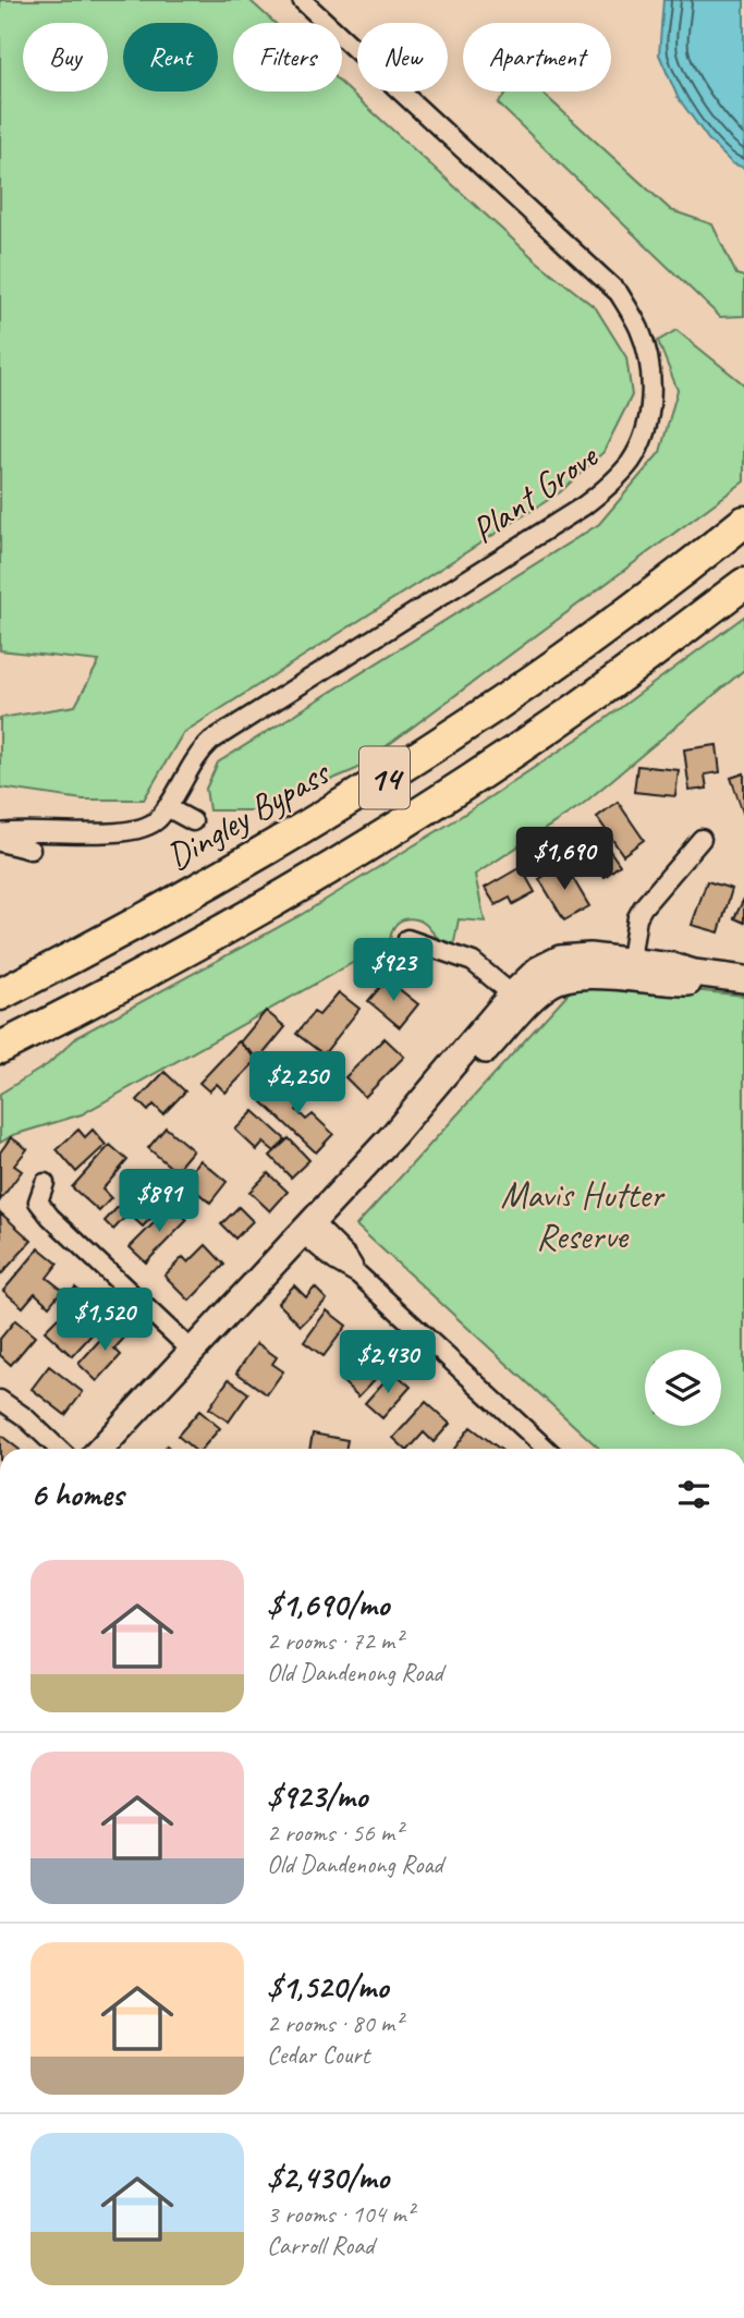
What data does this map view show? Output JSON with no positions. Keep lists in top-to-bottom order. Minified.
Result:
{"streets":{"highway":["14","Dingley Bypass"],"street":["Plant Grove"]},"parks":["Mavis Hutter Reserve"],"page":{"chip":["Buy","Rent","Filters","New","Apartment"],"price":["$1,690","$923","$2,250","$891","$1,520","$2,430"],"heading":"6 homes","list":[{"name":"$1,690/mo","note":"2 rooms · 72 m² · Old Dandenong Road"},{"name":"$923/mo","note":"2 rooms · 56 m² · Old Dandenong Road"},{"name":"$1,520/mo","note":"2 rooms · 80 m² · Cedar Court"},{"name":"$2,430/mo","note":"3 rooms · 104 m² · Carroll Road"}]}}
